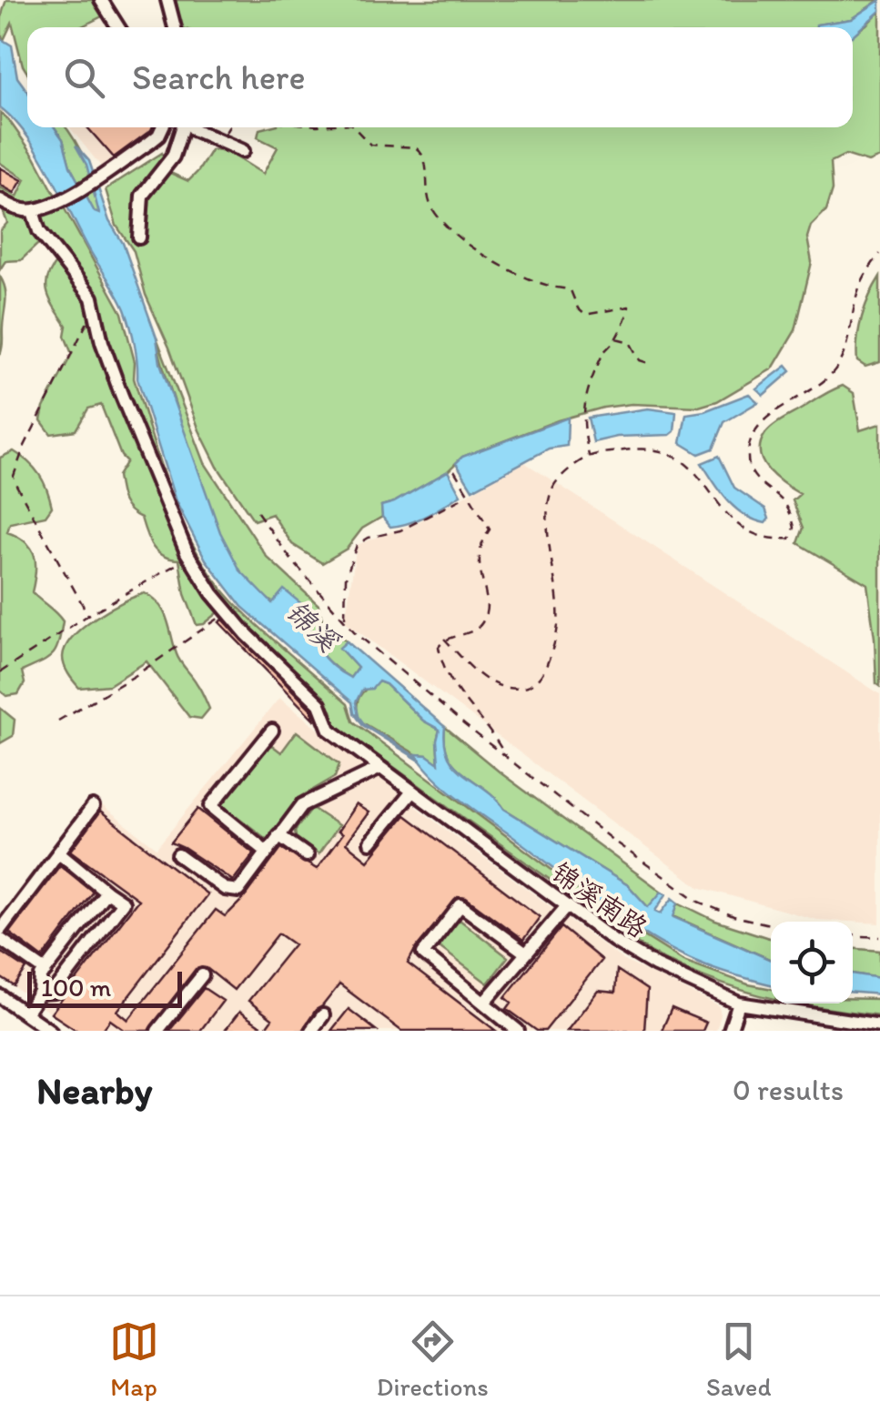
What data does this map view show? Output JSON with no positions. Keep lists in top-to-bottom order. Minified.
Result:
{"streets":{"street":["锦溪南路"]},"water":["锦溪"],"scale_bar":"100 m","page":{"search":"Search here","scale":"100 m","heading":["Nearby","0 results"],"nav":["Map","Directions","Saved"]}}
